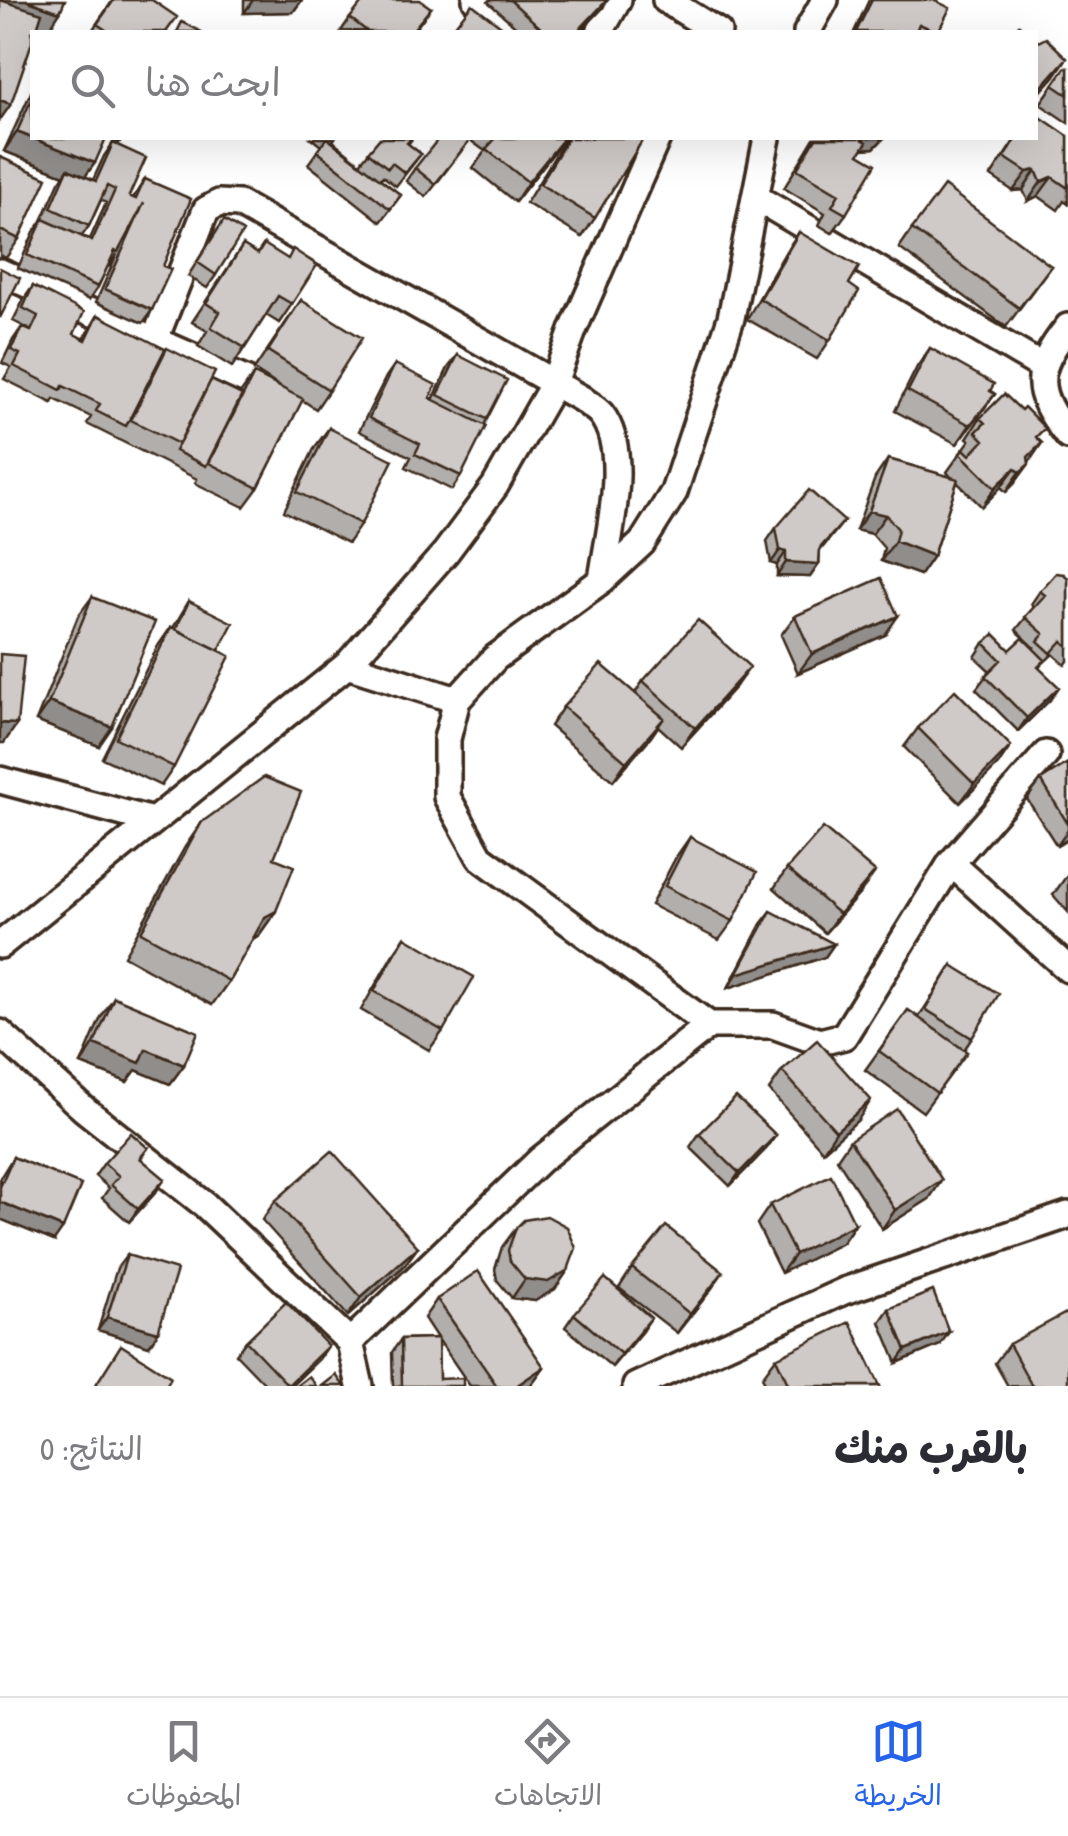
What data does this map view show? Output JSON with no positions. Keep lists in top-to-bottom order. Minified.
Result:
{"page":{"search":"ابحث هنا","heading":["بالقرب منك","النتائج: 0"],"nav":["الخريطة","الاتجاهات","المحفوظات"]}}
